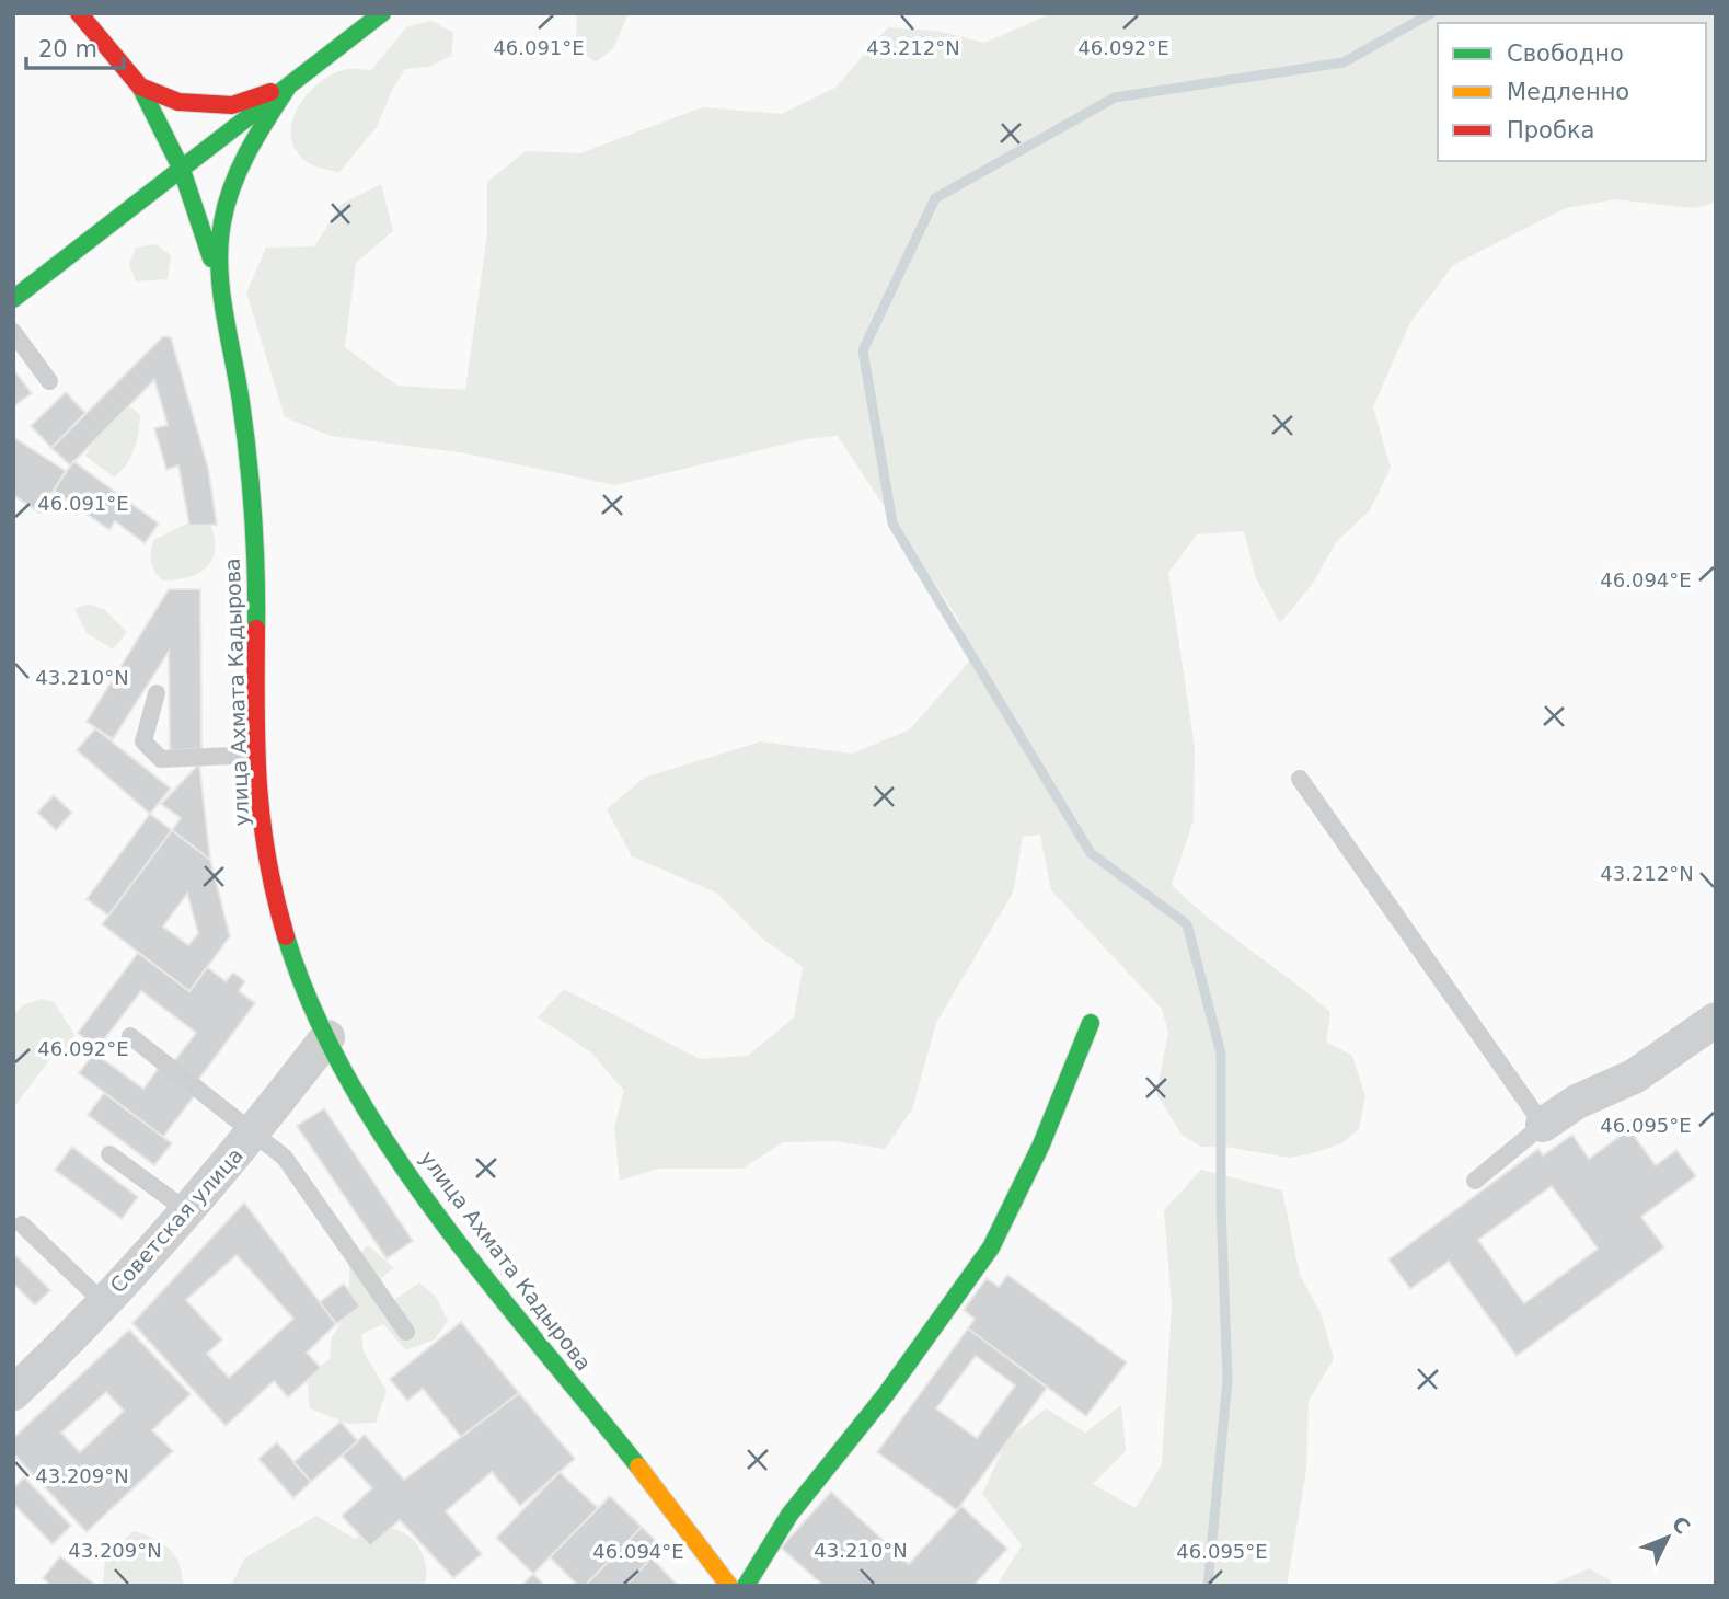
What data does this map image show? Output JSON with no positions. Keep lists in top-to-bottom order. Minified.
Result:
{"streets":{"street":["улица Ахмата Кадырова","Советская улица"]},"crossings":[["улица Ахмата Кадырова","Советская улица"]],"legend":["Свободно","Медленно","Пробка"],"scale_bar":"20 m","north":"top right","coordinates":["46.091°E","46.092°E","43.212°N","46.094°E","43.210°N","46.095°E","43.209°N"]}
